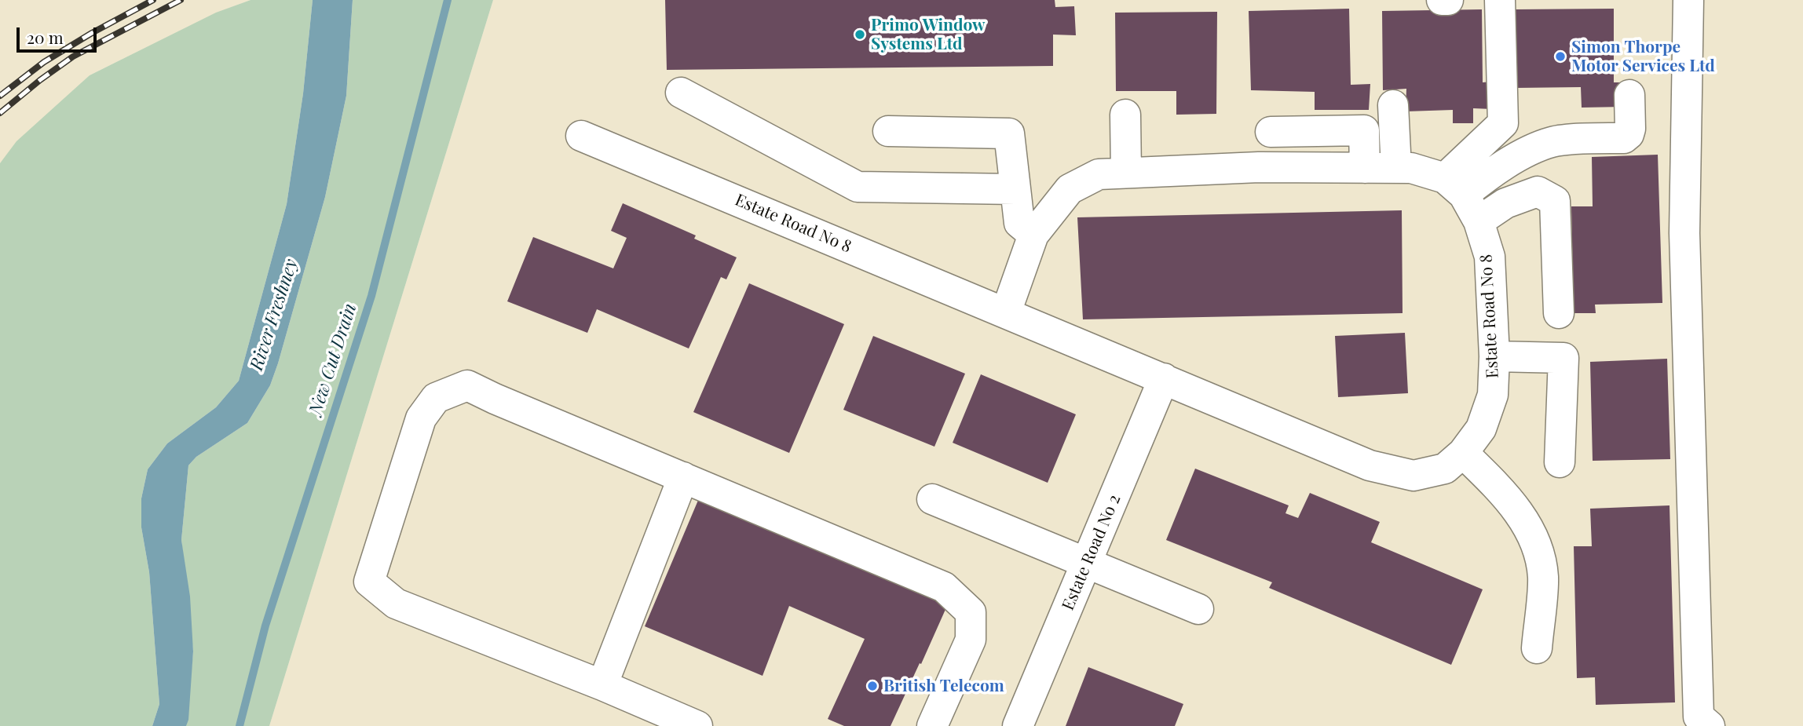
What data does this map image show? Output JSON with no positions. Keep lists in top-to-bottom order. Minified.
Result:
{"streets":{"street":["Estate Road No 8","Estate Road No 2"]},"crossings":[["Estate Road No 8","Estate Road No 2"]],"water":["River Freshney","New Cut Drain"],"places":["Primo Window Systems Ltd","Simon Thorpe Motor Services Ltd","British Telecom"],"scale_bar":"20 m"}
